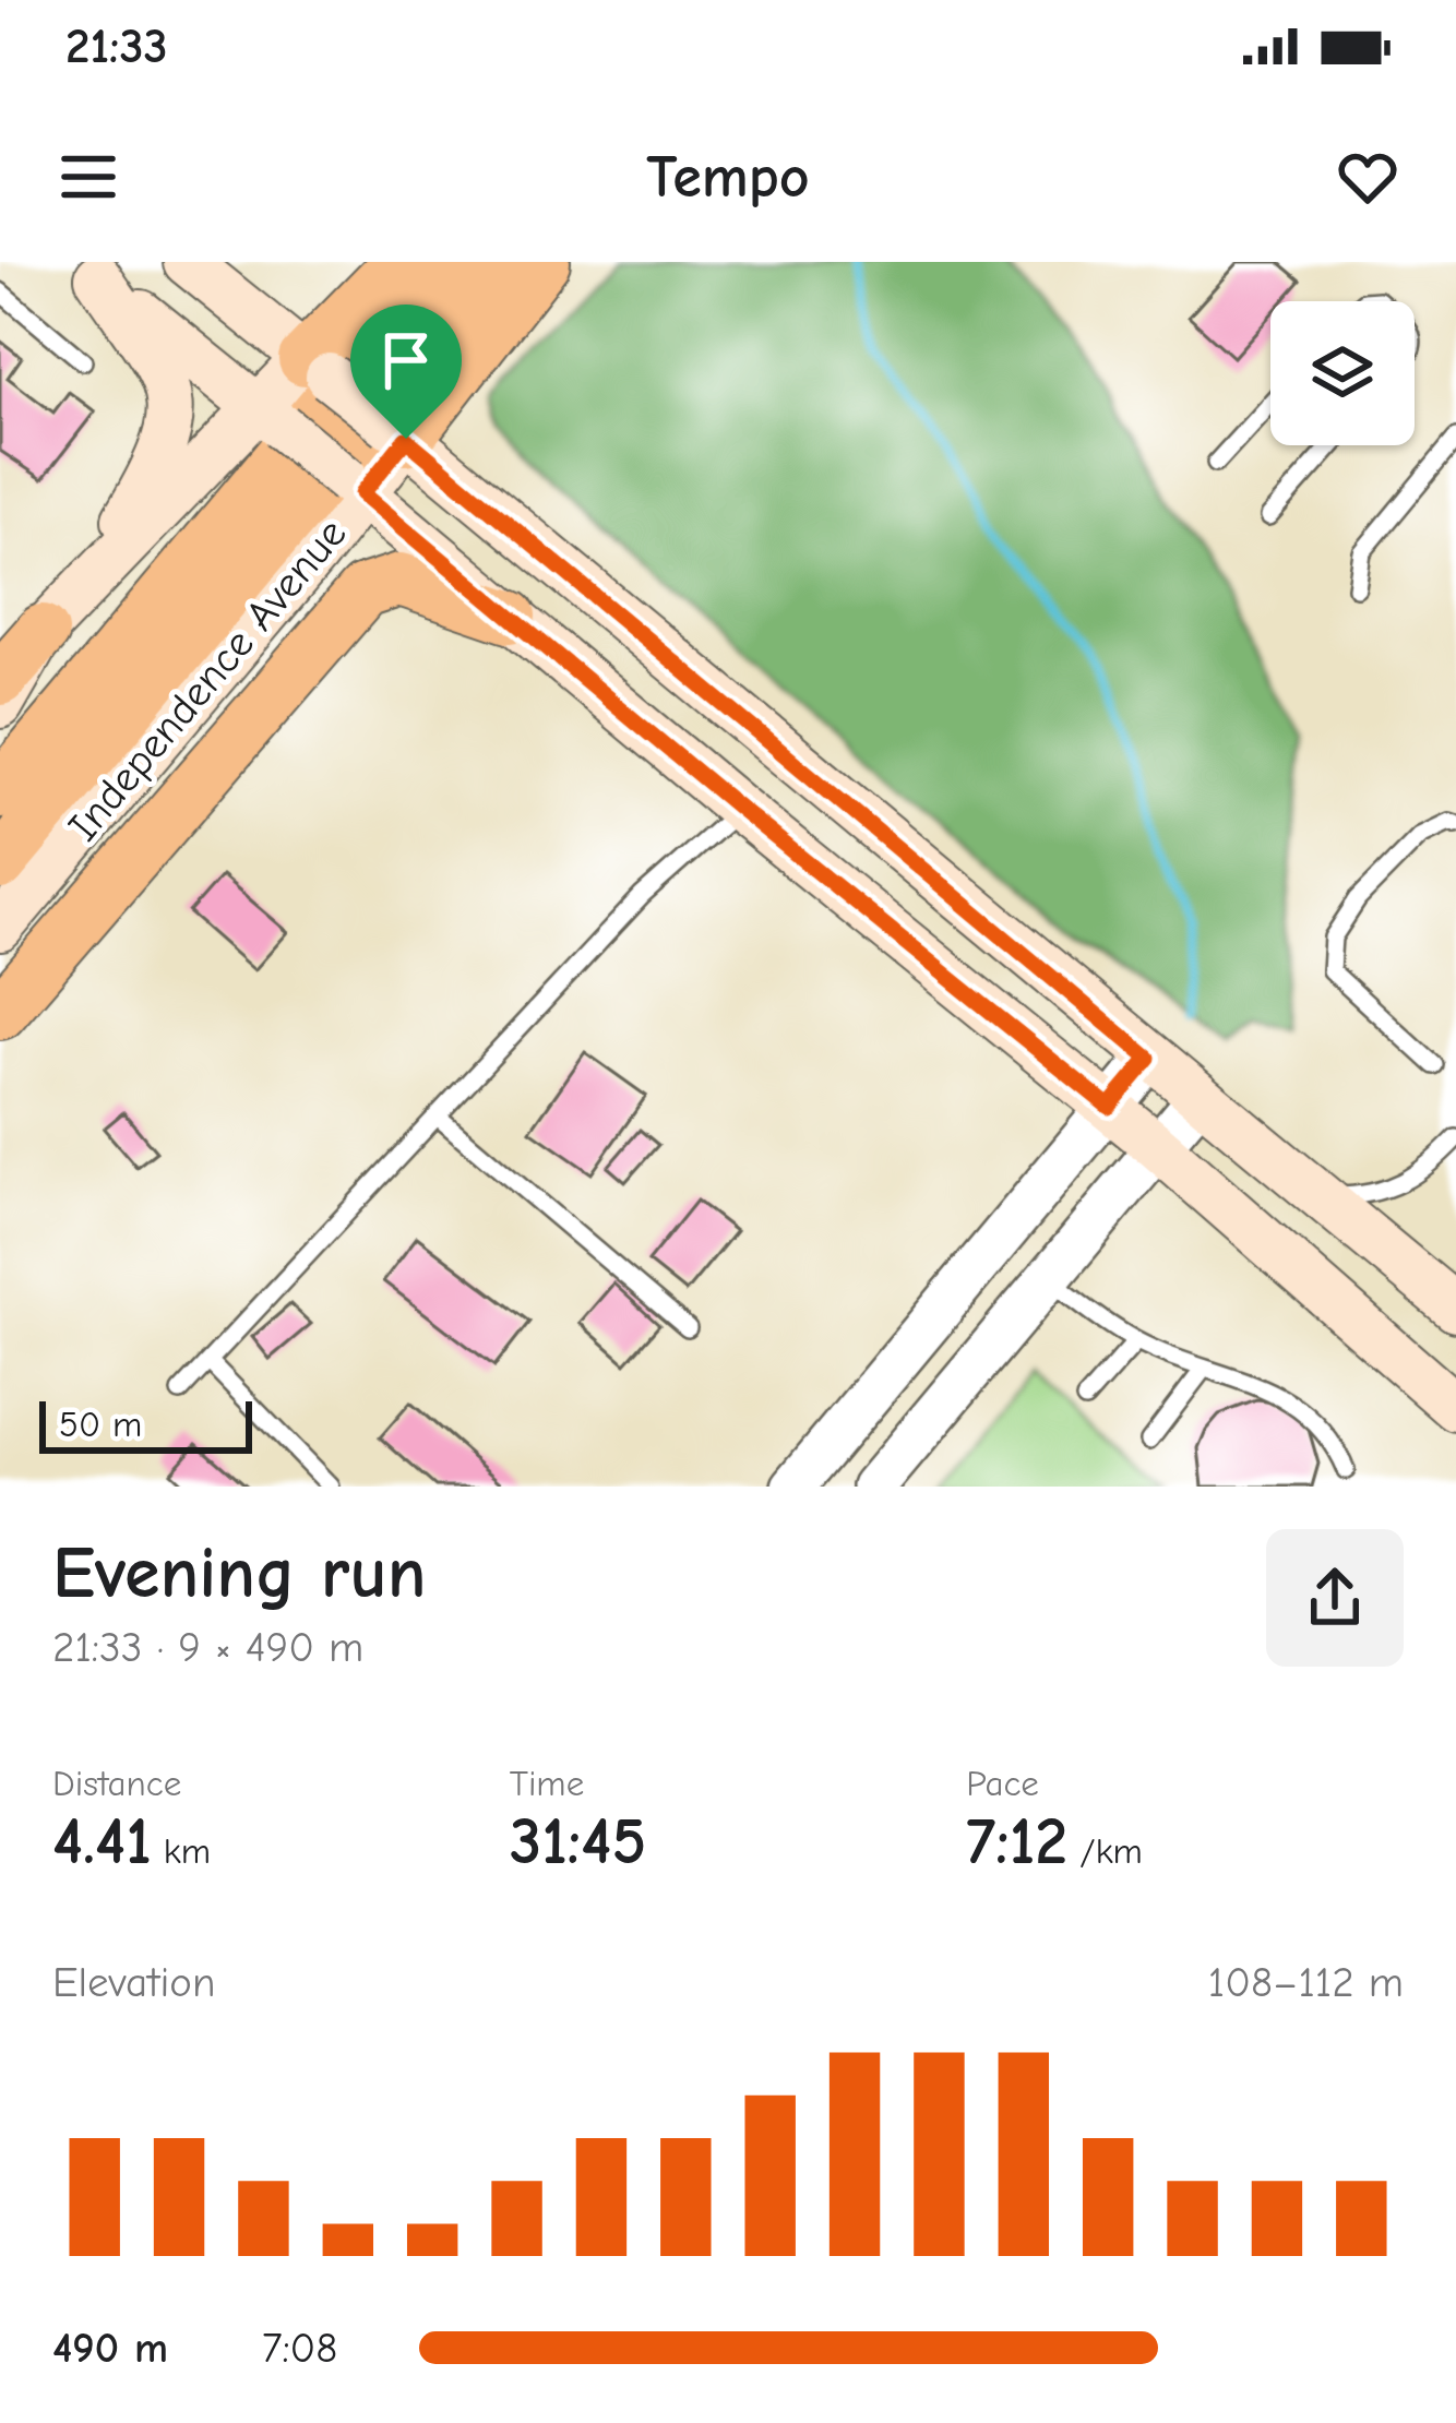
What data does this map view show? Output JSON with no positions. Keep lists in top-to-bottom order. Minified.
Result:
{"streets":{"main road":["Independence Avenue"]},"scale_bar":"50 m","page":{"status":"21:33","header":"Tempo","scale":"50 m","heading":["Evening run","21:33 · 9 × 490 m"],"stats":[["Distance","4.41 km"],["Time","31:45"],["Pace","7:12 /km"]],"chart":["Elevation","108–112 m"],"list":[{"name":"490 m","note":"7:08"}]}}
